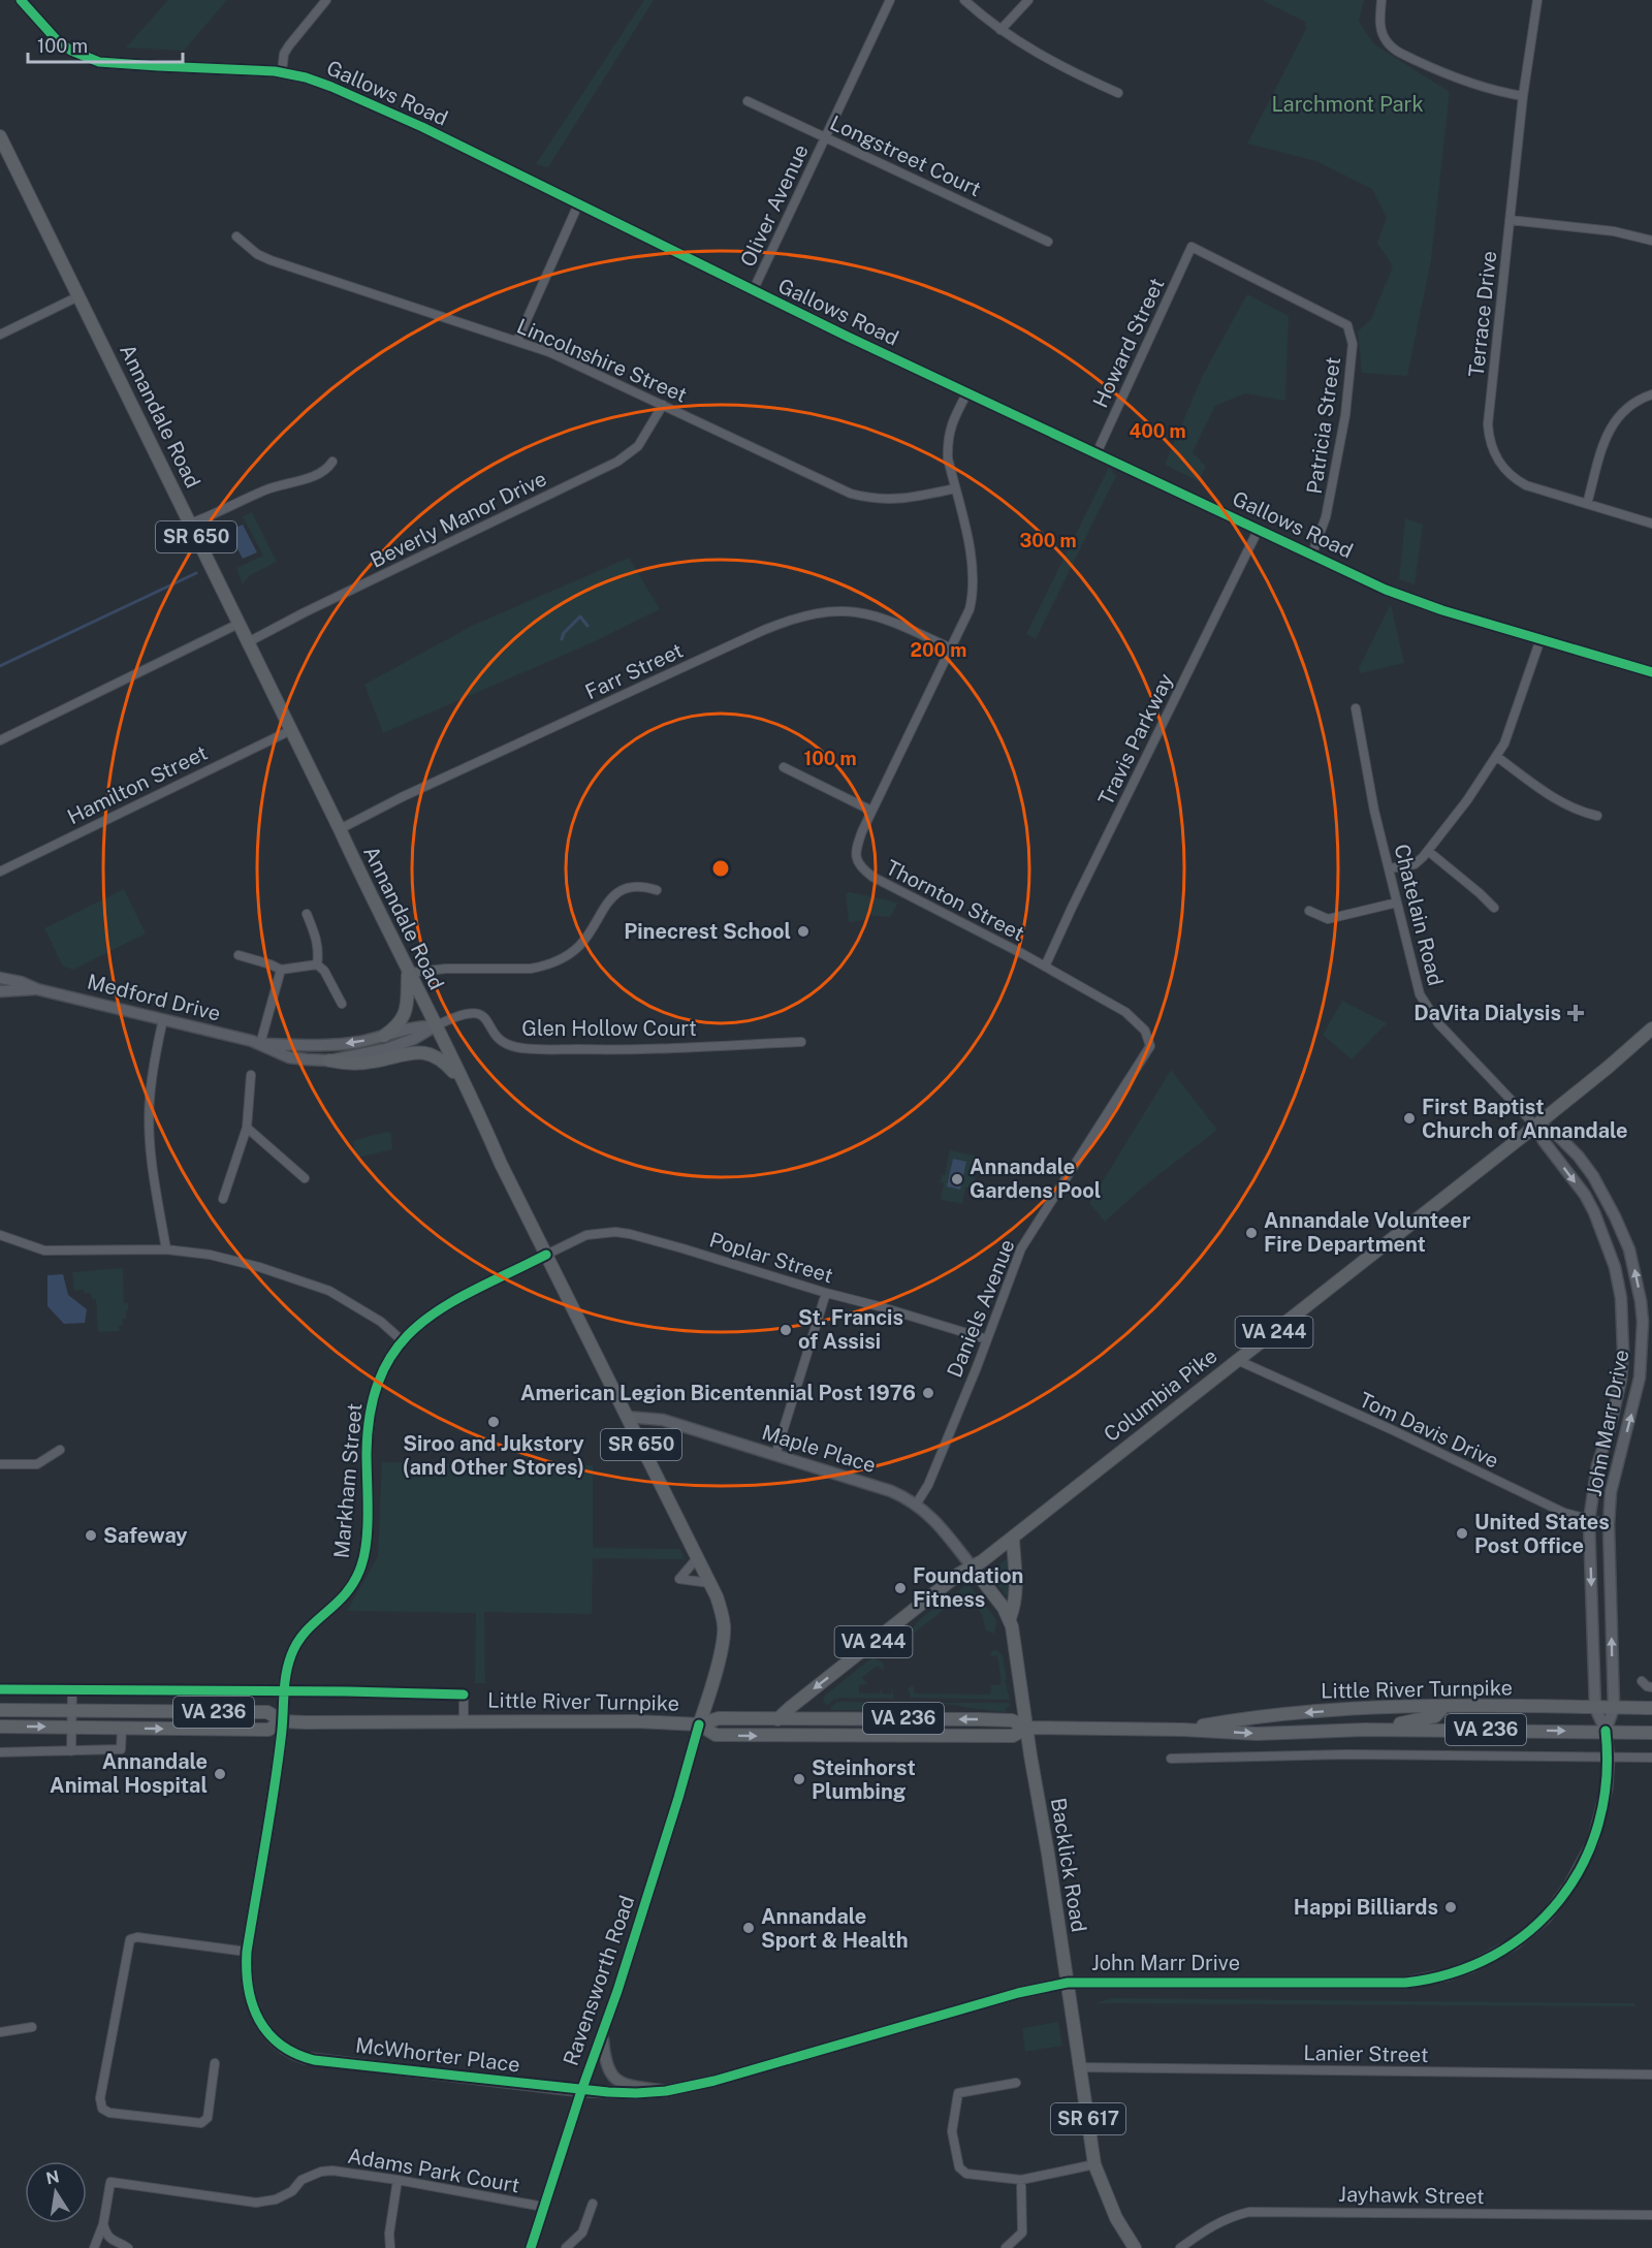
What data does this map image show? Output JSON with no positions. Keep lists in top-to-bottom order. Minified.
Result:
{"streets":{"main road":["Gallows Road","Annandale Road","SR 650","VA 244","Columbia Pike","Little River Turnpike","VA 236","Backlick Road","Ravensworth Road","SR 617"],"street":["Longstreet Court","Oliver Avenue","Terrace Drive","Howard Street","Lincolnshire Street","Patricia Street","Beverly Manor Drive","Farr Street","Travis Parkway","Hamilton Street","Thornton Street","Chatelain Road","Medford Drive","Glen Hollow Court","Poplar Street","Daniels Avenue","John Marr Drive","Tom Davis Drive","Maple Place","Markham Street","Lanier Street","McWhorter Place","Adams Park Court","Jayhawk Street"]},"crossings":[["Gallows Road","Oliver Avenue"],["Gallows Road","Howard Street"],["Gallows Road","Patricia Street"],["Gallows Road","Travis Parkway"],["Gallows Road","Thornton Street"],["Longstreet Court","Oliver Avenue"],["Howard Street","Patricia Street"],["Lincolnshire Street","Beverly Manor Drive"],["Lincolnshire Street","Thornton Street"],["Annandale Road","Beverly Manor Drive"],["Annandale Road","Farr Street"],["Annandale Road","Hamilton Street"],["Annandale Road","Medford Drive"],["Annandale Road","Glen Hollow Court"],["Annandale Road","Poplar Street"],["Annandale Road","Maple Place"],["Annandale Road","Markham Street"],["Annandale Road","Little River Turnpike"],["Annandale Road","Ravensworth Road"],["Farr Street","Thornton Street"],["Travis Parkway","Thornton Street"],["Thornton Street","Daniels Avenue"],["Chatelain Road","Columbia Pike"],["Chatelain Road","John Marr Drive"],["Medford Drive","Glen Hollow Court"],["Poplar Street","Daniels Avenue"],["Poplar Street","Markham Street"],["Daniels Avenue","Maple Place"],["Columbia Pike","John Marr Drive"],["Columbia Pike","Tom Davis Drive"],["Columbia Pike","Maple Place"],["Columbia Pike","Little River Turnpike"],["Columbia Pike","Backlick Road"],["John Marr Drive","Tom Davis Drive"],["John Marr Drive","Little River Turnpike"],["John Marr Drive","Backlick Road"],["John Marr Drive","Ravensworth Road"],["John Marr Drive","McWhorter Place"],["Maple Place","Backlick Road"],["Markham Street","Little River Turnpike"],["Markham Street","McWhorter Place"],["Little River Turnpike","Backlick Road"],["Little River Turnpike","Ravensworth Road"],["Backlick Road","Lanier Street"],["Ravensworth Road","McWhorter Place"],["Ravensworth Road","Adams Park Court"]],"parks":["Larchmont Park"],"places":{"other":["Pinecrest School","First Baptist Church of Annandale","Annandale Gardens Pool","Annandale Volunteer Fire Department","St. Francis of Assisi","American Legion Bicentennial Post 1976","Siroo and Jukstory (and Other Stores)","United States Post Office","Safeway","Foundation Fitness","Annandale Animal Hospital","Steinhorst Plumbing","Happi Billiards","Annandale Sport & Health"],"health":["DaVita Dialysis"]},"scale_bar":"100 m","north":"top","rings":["400 m","300 m","200 m","100 m"]}
